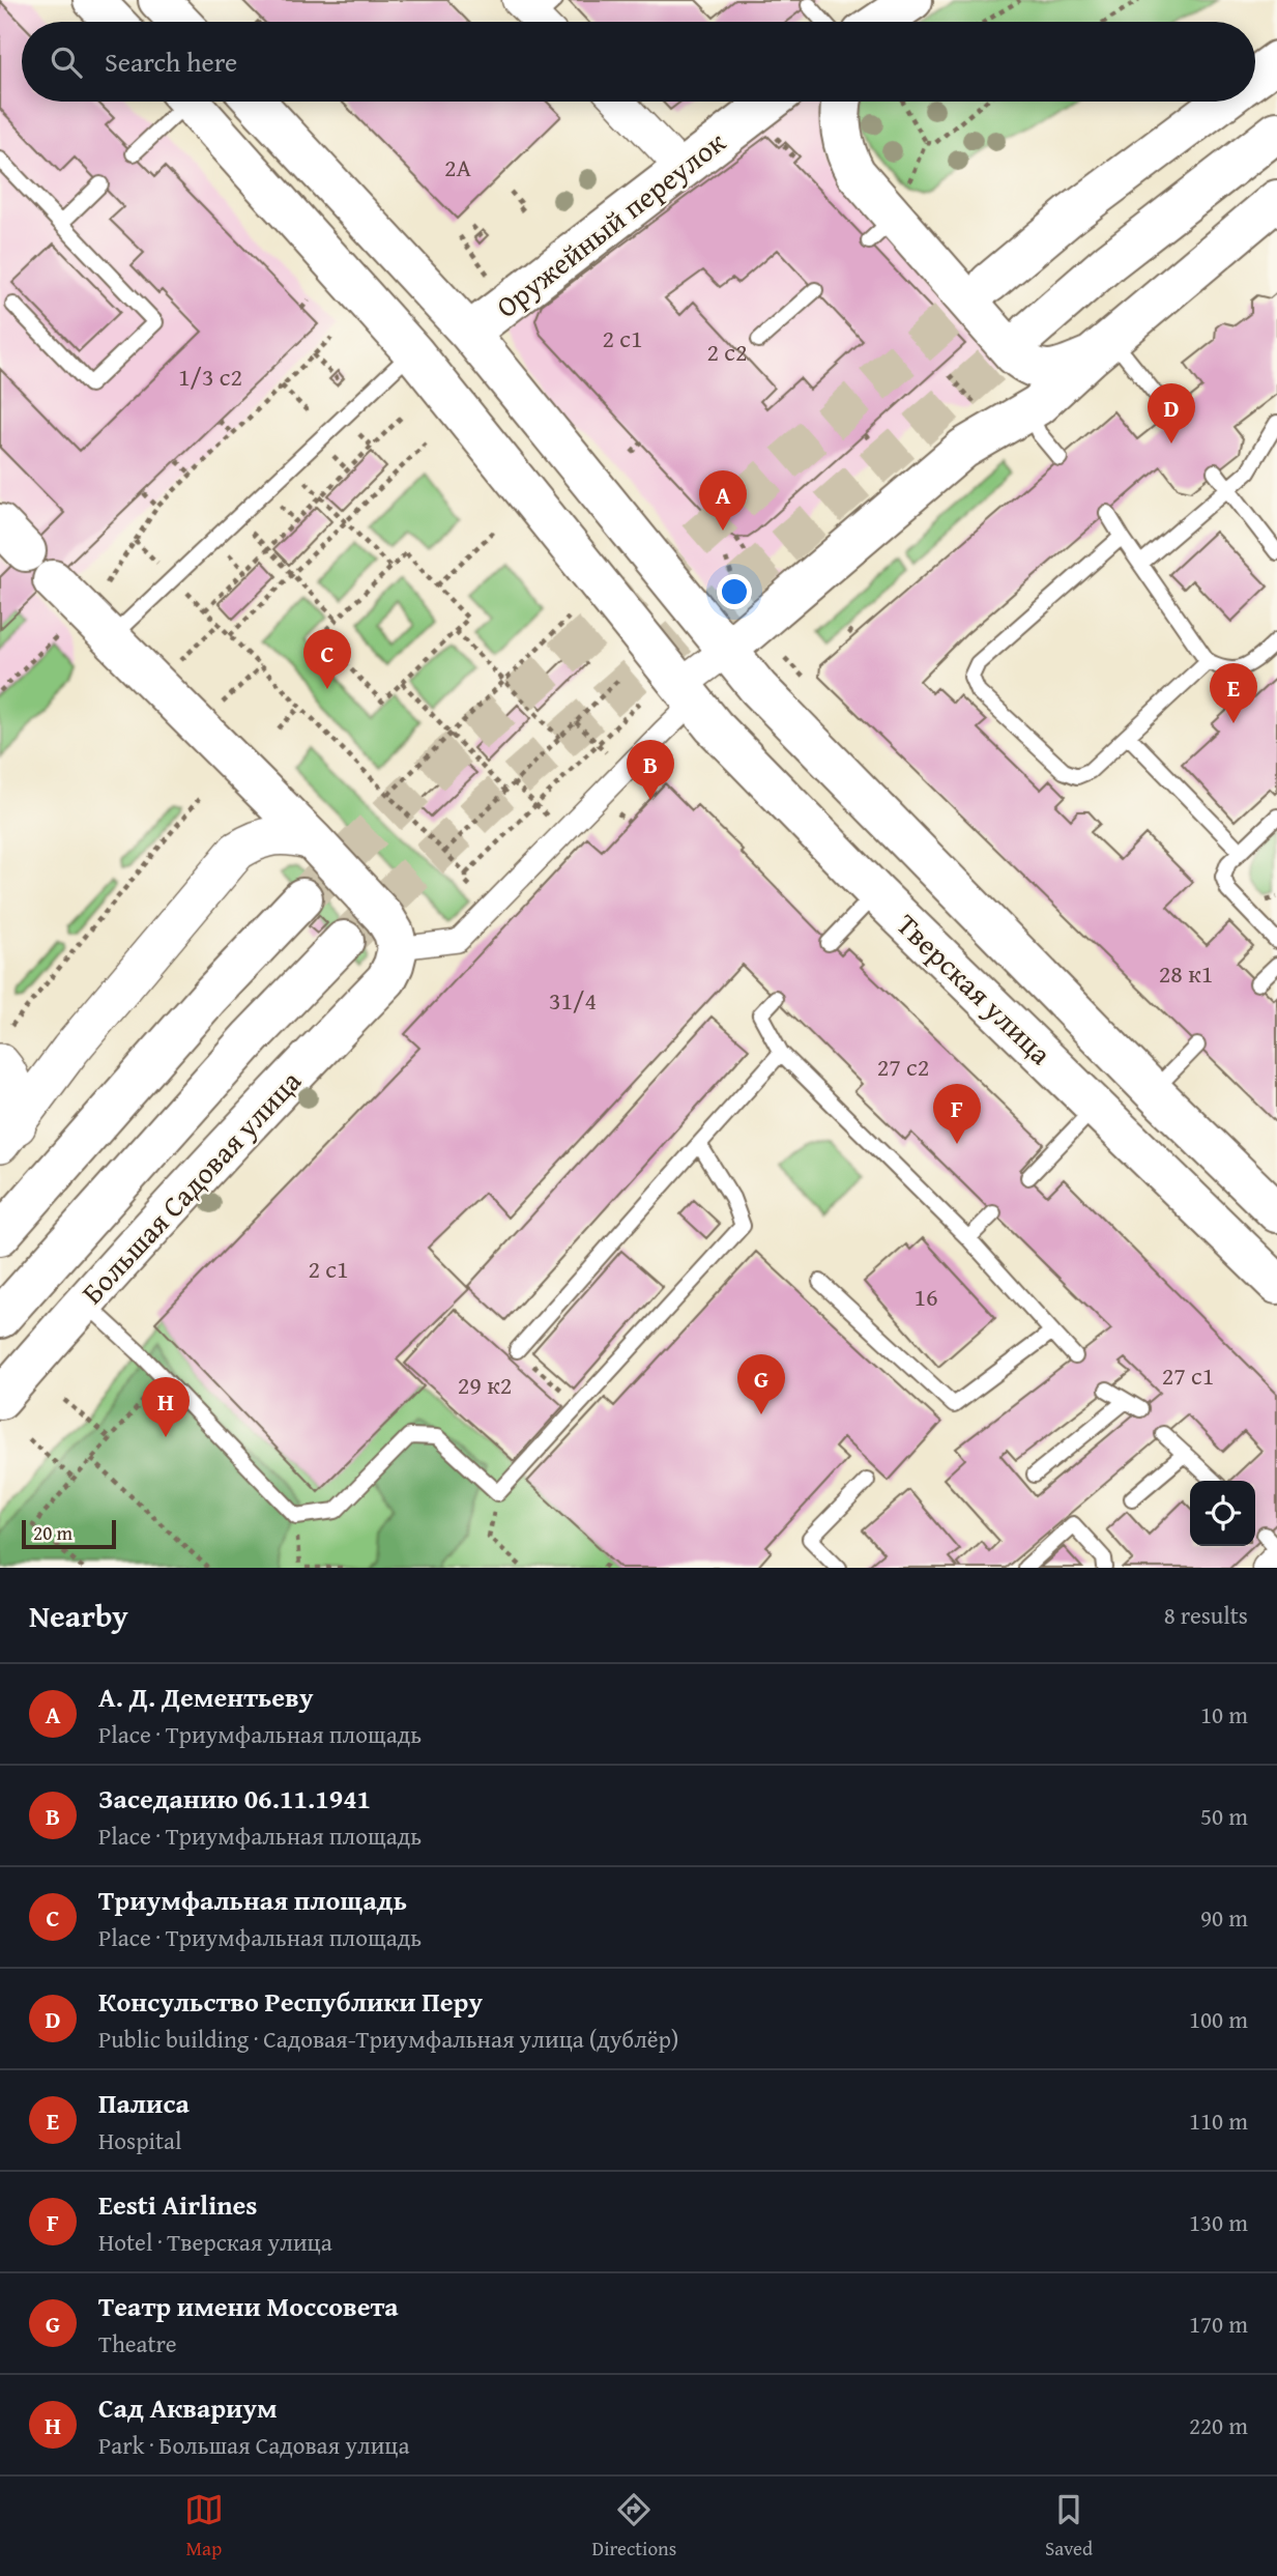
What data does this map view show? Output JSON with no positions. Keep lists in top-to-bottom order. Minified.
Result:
{"streets":{"main road":["Оружейный переулок","Тверская улица","Большая Садовая улица"]},"crossings":[["Оружейный переулок","Тверская улица"]],"house_numbers":["2А","2 с1","2 с2","1/3 с2","28 к1","31/4","27 с2","2 с1","16","27 с1","29 к2"],"scale_bar":"20 m","page":{"search":"Search here","pins":["D","A","C","E","B","F","G","H"],"scale":"20 m","heading":["Nearby","8 results"],"list":[{"mark":"A","name":"А. Д. Дементьеву","note":"Place · Триумфальная площадь","value":"10 m"},{"mark":"B","name":"Заседанию 06.11.1941","note":"Place · Триумфальная площадь","value":"50 m"},{"mark":"C","name":"Триумфальная площадь","note":"Place · Триумфальная площадь","value":"90 m"},{"mark":"D","name":"Консульство Республики Перу","note":"Public building · Садовая-Триумфальная улица (дублёр)","value":"100 m"},{"mark":"E","name":"Палиса","note":"Hospital","value":"110 m"},{"mark":"F","name":"Eesti Аirlines","note":"Hotel · Тверская улица","value":"130 m"},{"mark":"G","name":"Театр имени Моссовета","note":"Theatre","value":"170 m"},{"mark":"H","name":"Сад Аквариум","note":"Park · Большая Садовая улица","value":"220 m"}],"nav":["Map","Directions","Saved"]}}
